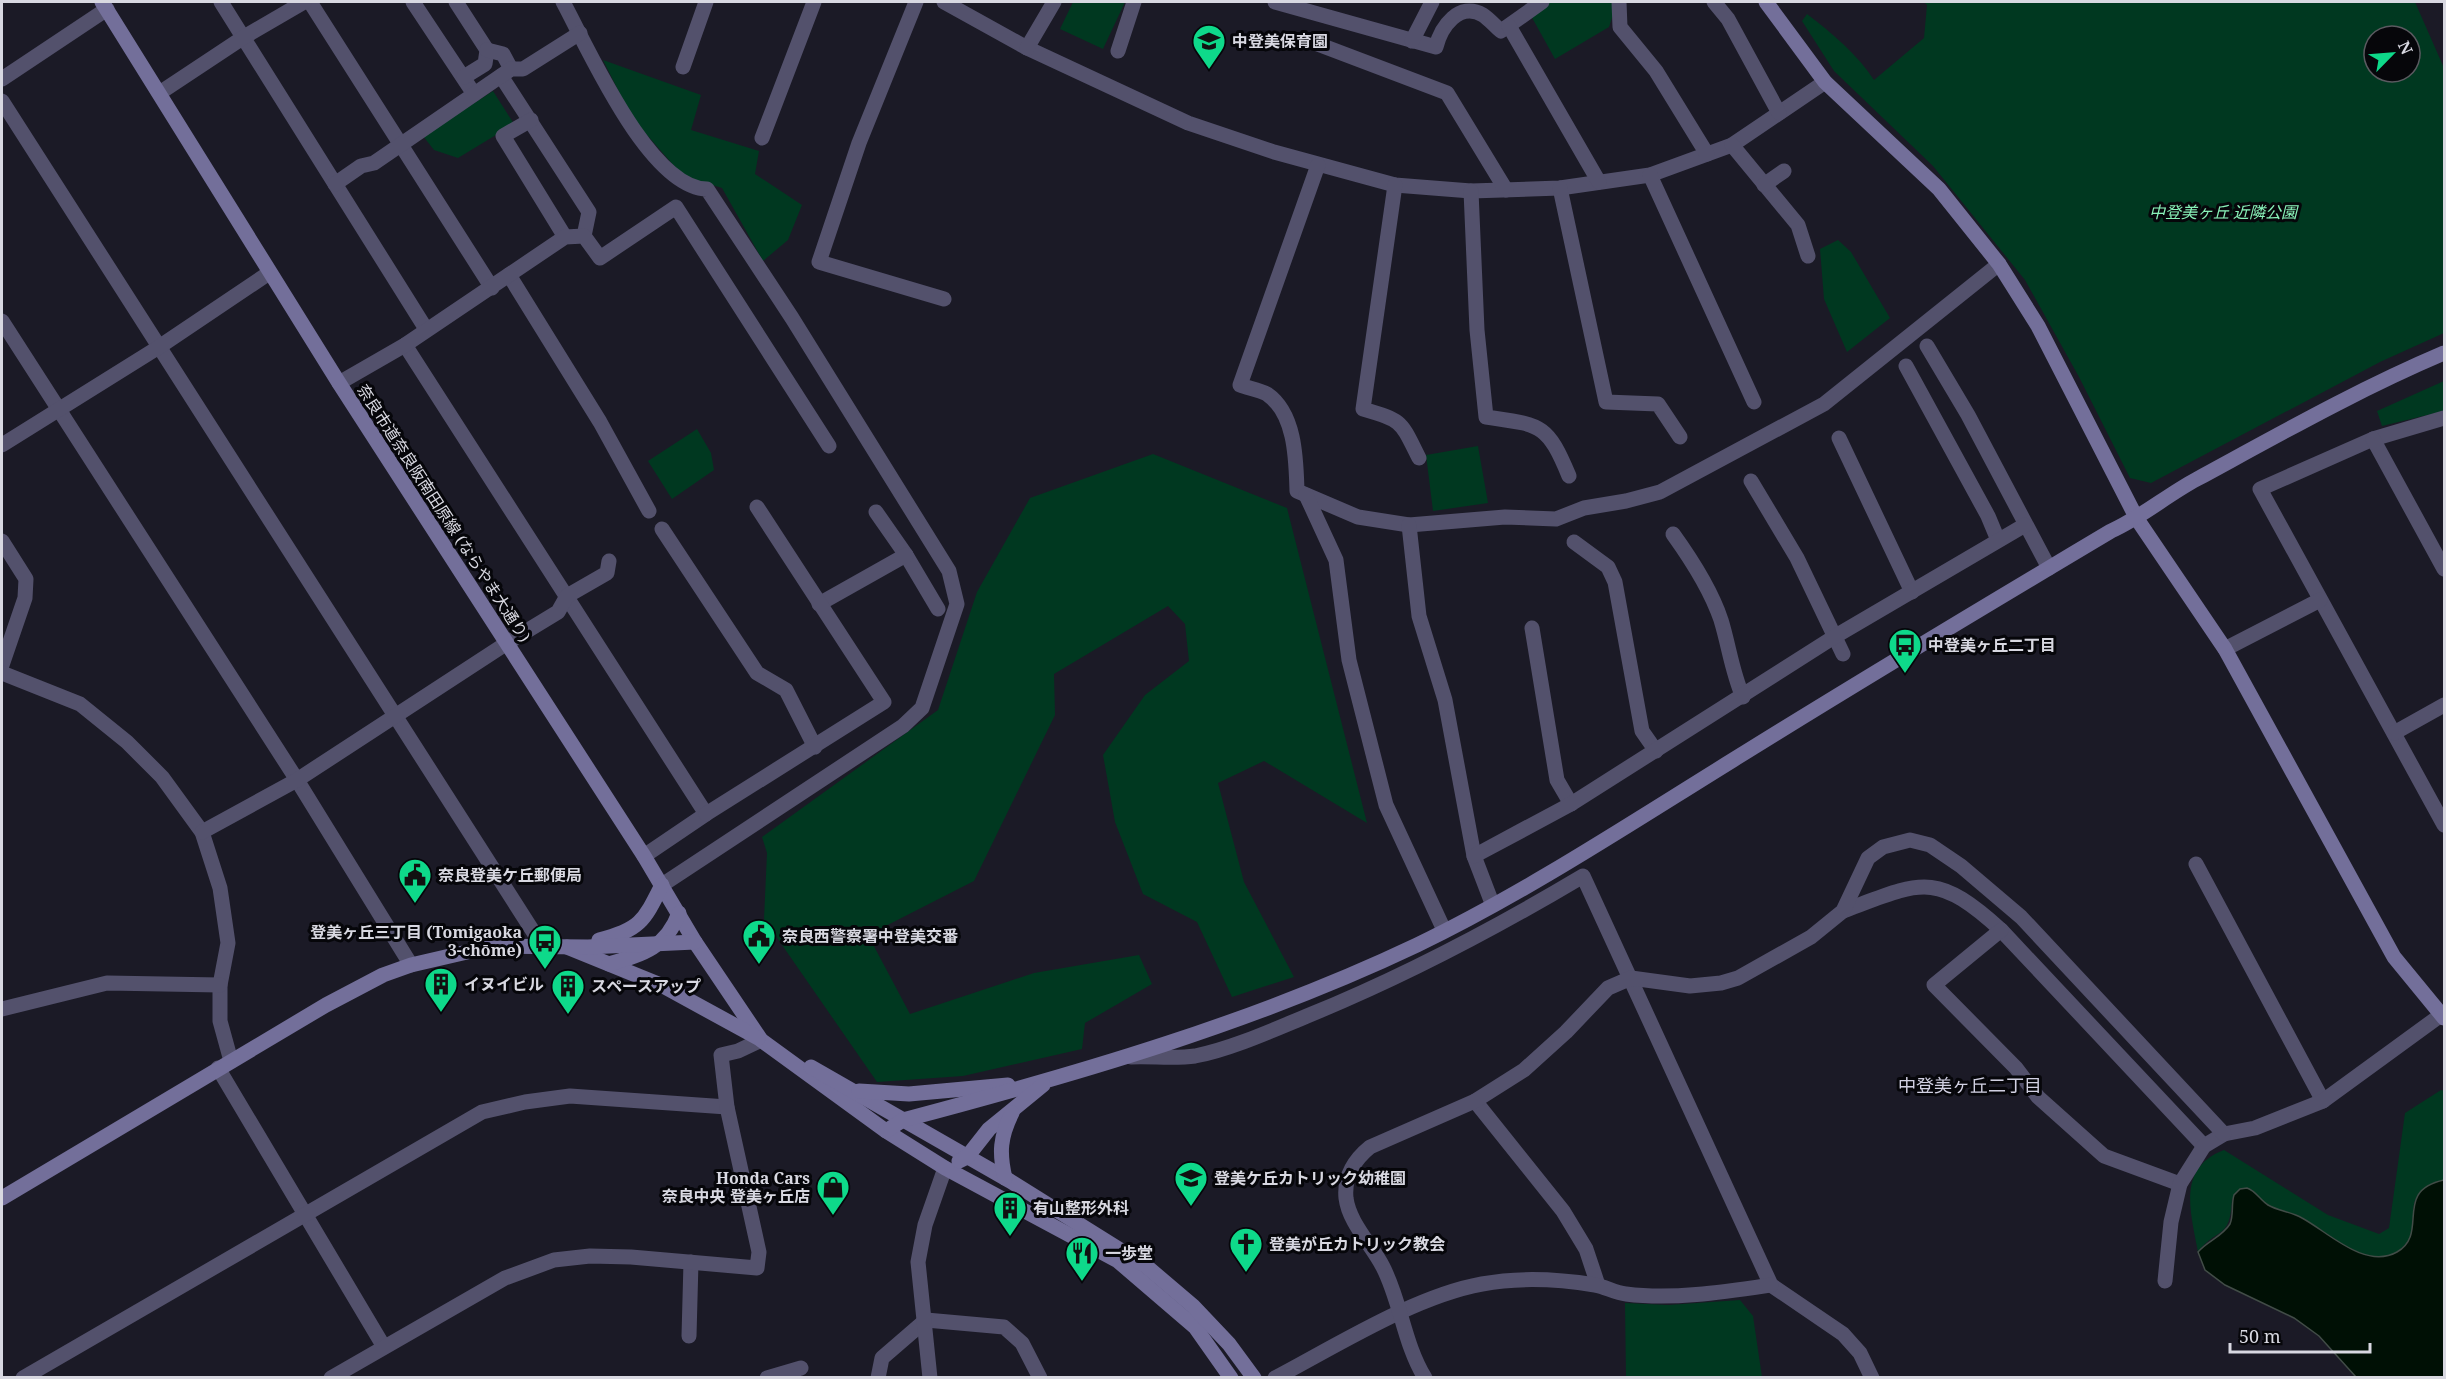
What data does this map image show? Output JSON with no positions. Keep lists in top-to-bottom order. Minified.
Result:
{"streets":{"street":["奈良市道奈良阪南田原線 (ならやま大通り)"]},"districts":["中登美ヶ丘二丁目"],"parks":["中登美ヶ丘 近隣公園"],"places":{"school or university":["中登美保育園","登美ケ丘カトリック幼稚園"],"bus stop":["中登美ヶ丘二丁目","登美ヶ丘三丁目 (Tomigaoka 3-chōme)"],"public building":["奈良登美ケ丘郵便局","奈良西警察署中登美交番"],"building":["イヌイビル","スペースアップ","有山整形外科"],"shop":["Honda Cars 奈良中央 登美ヶ丘店"],"church":["登美が丘カトリック教会"],"restaurant":["一歩堂"]},"scale_bar":"50 m","north":"top right"}
